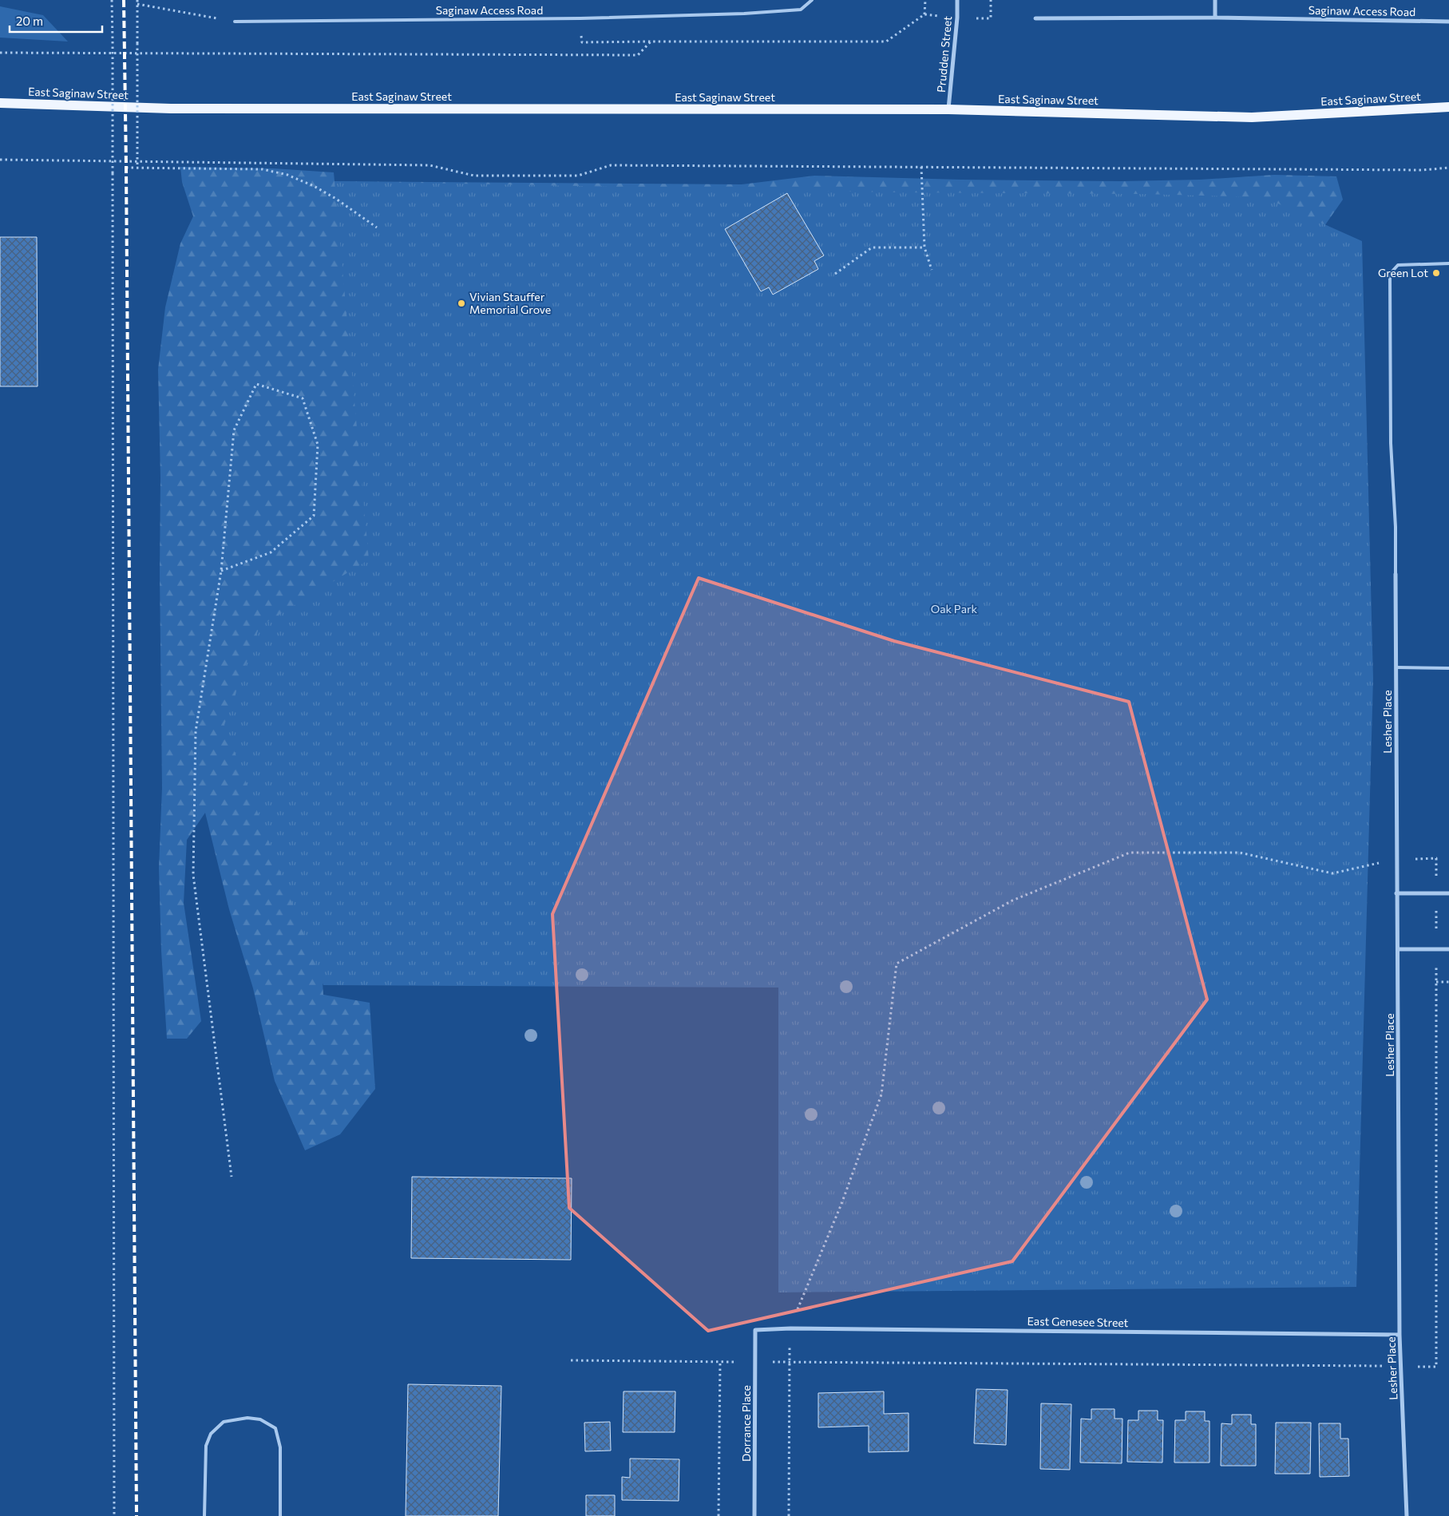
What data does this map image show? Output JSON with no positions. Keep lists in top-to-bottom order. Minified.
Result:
{"streets":{"main road":["East Saginaw Street"],"street":["Saginaw Access Road","Prudden Street","Lesher Place","East Genesee Street","Dorrance Place"]},"crossings":[["Prudden Street","East Saginaw Street"],["Lesher Place","East Genesee Street"],["East Genesee Street","Dorrance Place"]],"parks":["Oak Park"],"places":["Green Lot","Vivian Stauffer Memorial Grove"],"scale_bar":"20 m"}
